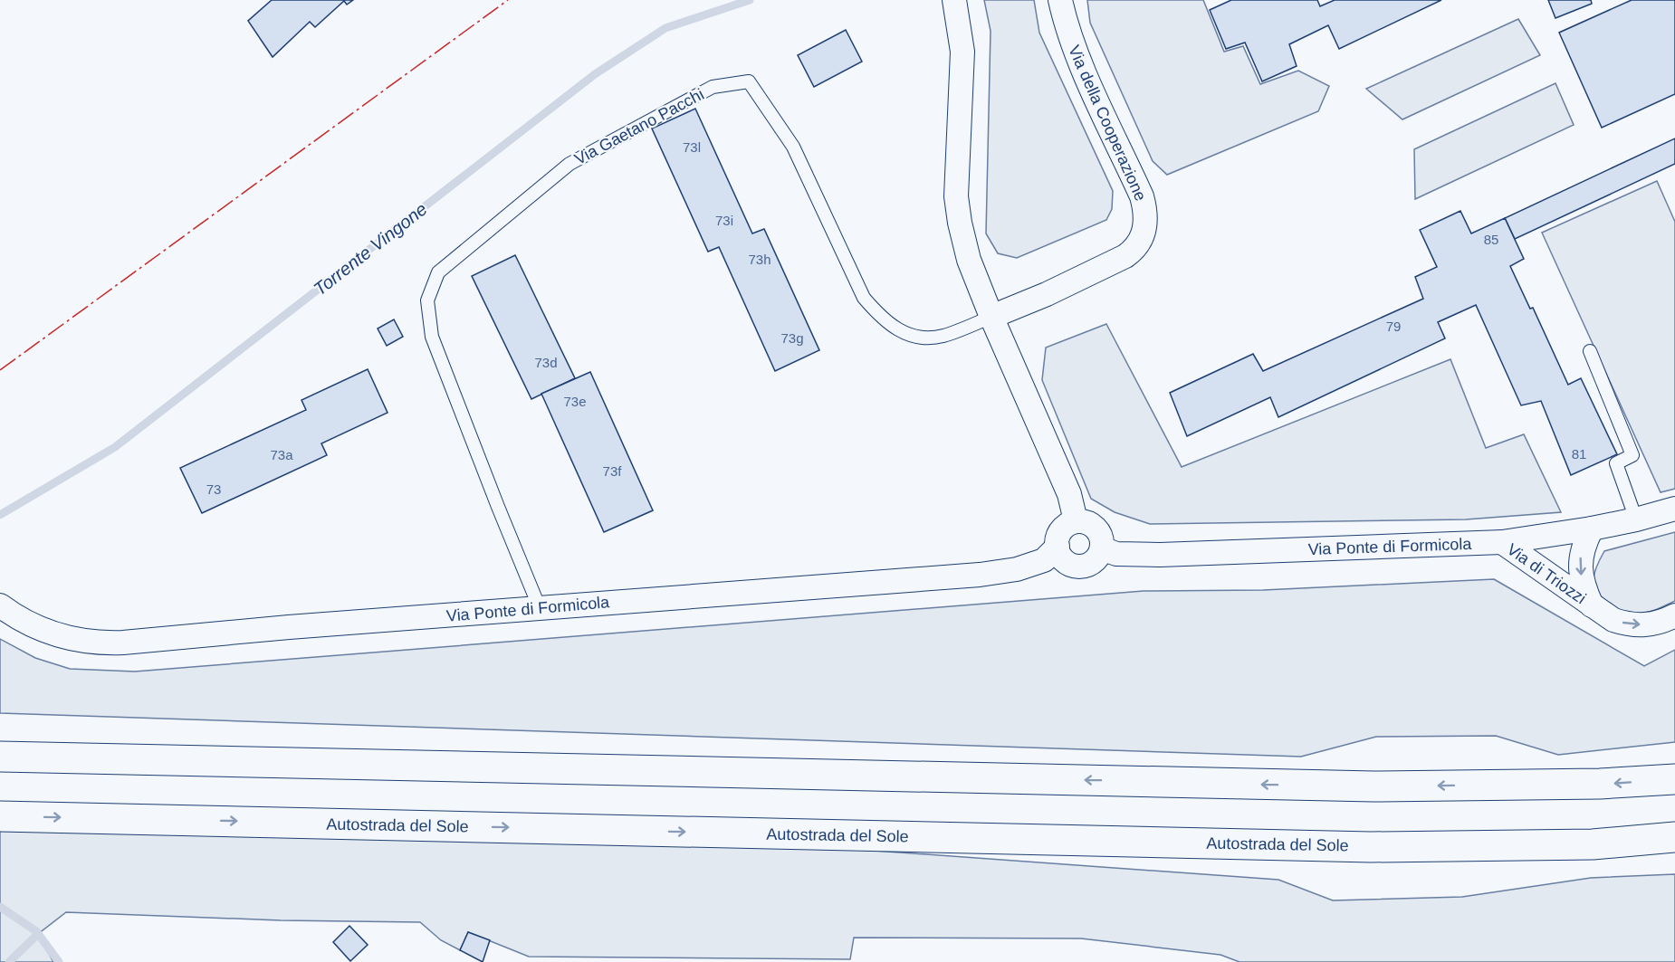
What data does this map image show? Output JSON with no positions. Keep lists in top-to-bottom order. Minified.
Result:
{"streets":{"highway":["Autostrada del Sole"],"street":["Via della Cooperazione","Via Ponte di Formicola","Via di Triozzi"],"lane":["Via Gaetano Pacchi"]},"crossings":[["Via della Cooperazione","Via Gaetano Pacchi"],["Via Gaetano Pacchi","Via Ponte di Formicola"],["Via Ponte di Formicola","Via di Triozzi"]],"water":["Torrente Vingone"],"house_numbers":["73l","73i","85","73h","79","73g","73d","73e","81","73a","73f","73"]}
